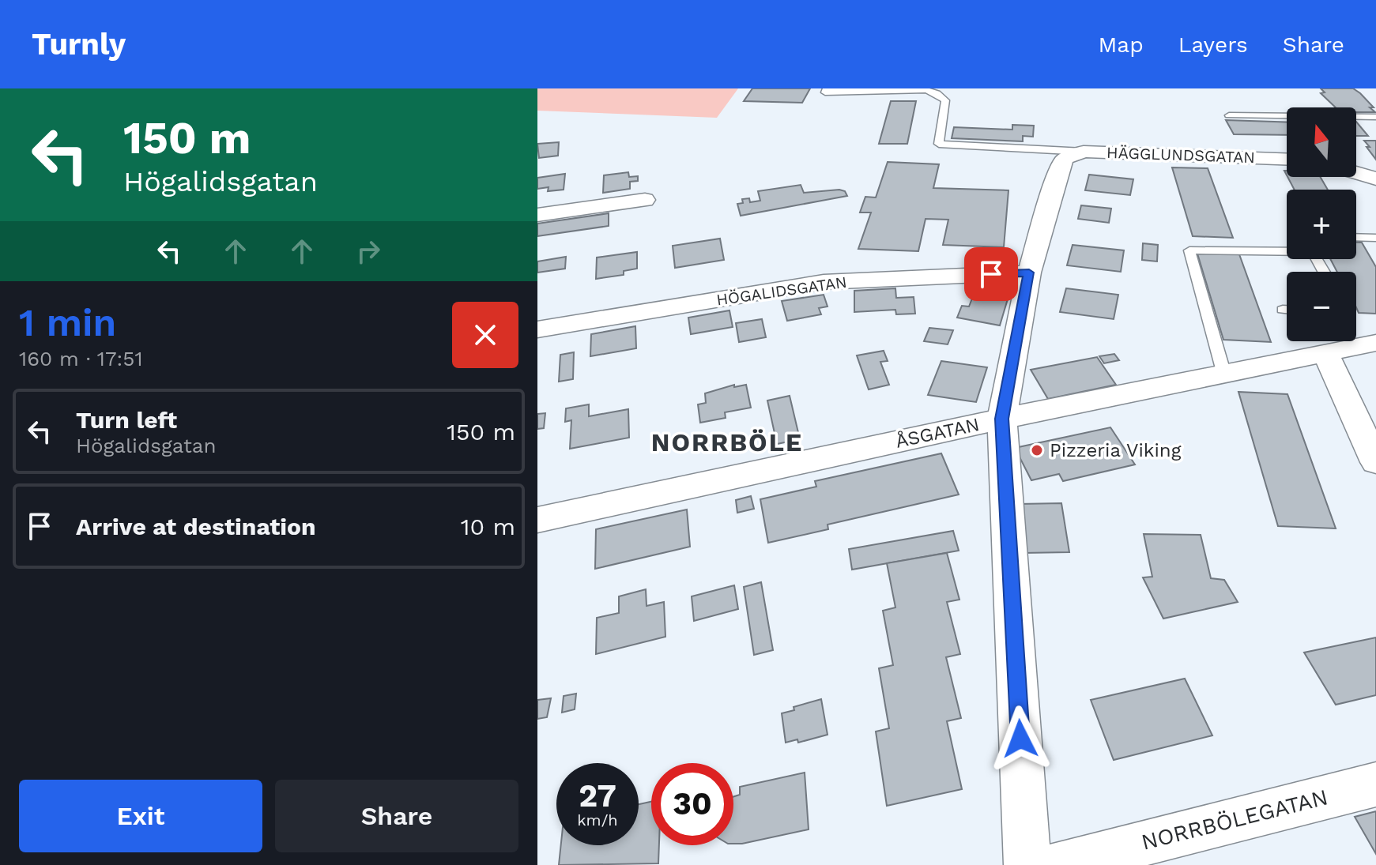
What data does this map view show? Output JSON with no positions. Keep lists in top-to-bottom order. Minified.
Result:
{"streets":{"street":["HÄGGLUNDSGATAN","HÖGALIDSGATAN","ÅSGATAN","NORRBÖLEGATAN"]},"districts":["NORRBÖLE"],"places":["Pizzeria Viking"],"north":"top","page":{"header":"Turnly","nav":["Map","Layers","Share"],"turn":["150 m","Högalidsgatan"],"map_buttons":["+","−"],"heading":["1 min","160 m · 17:51"],"list":[{"name":"Turn left","note":"Högalidsgatan","value":"150 m"},{"name":"Arrive at destination","value":"10 m"}],"speed":"27 km/h","limit":"30","buttons":["Exit","Share"]}}
